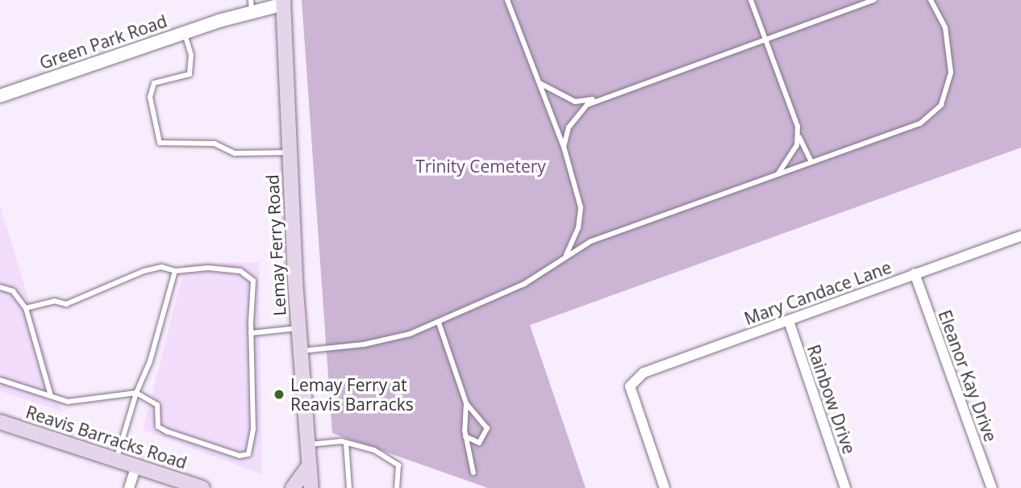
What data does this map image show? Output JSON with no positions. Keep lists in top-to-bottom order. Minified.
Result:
{"streets":{"main road":["Lemay Ferry Road","Reavis Barracks Road"],"street":["Green Park Road","Mary Candace Lane","Eleanor Kay Drive","Rainbow Drive"]},"crossings":[["Green Park Road","Lemay Ferry Road"],["Mary Candace Lane","Eleanor Kay Drive"],["Mary Candace Lane","Rainbow Drive"]],"parks":["Trinity Cemetery"],"places":["Lemay Ferry at Reavis Barracks"]}
